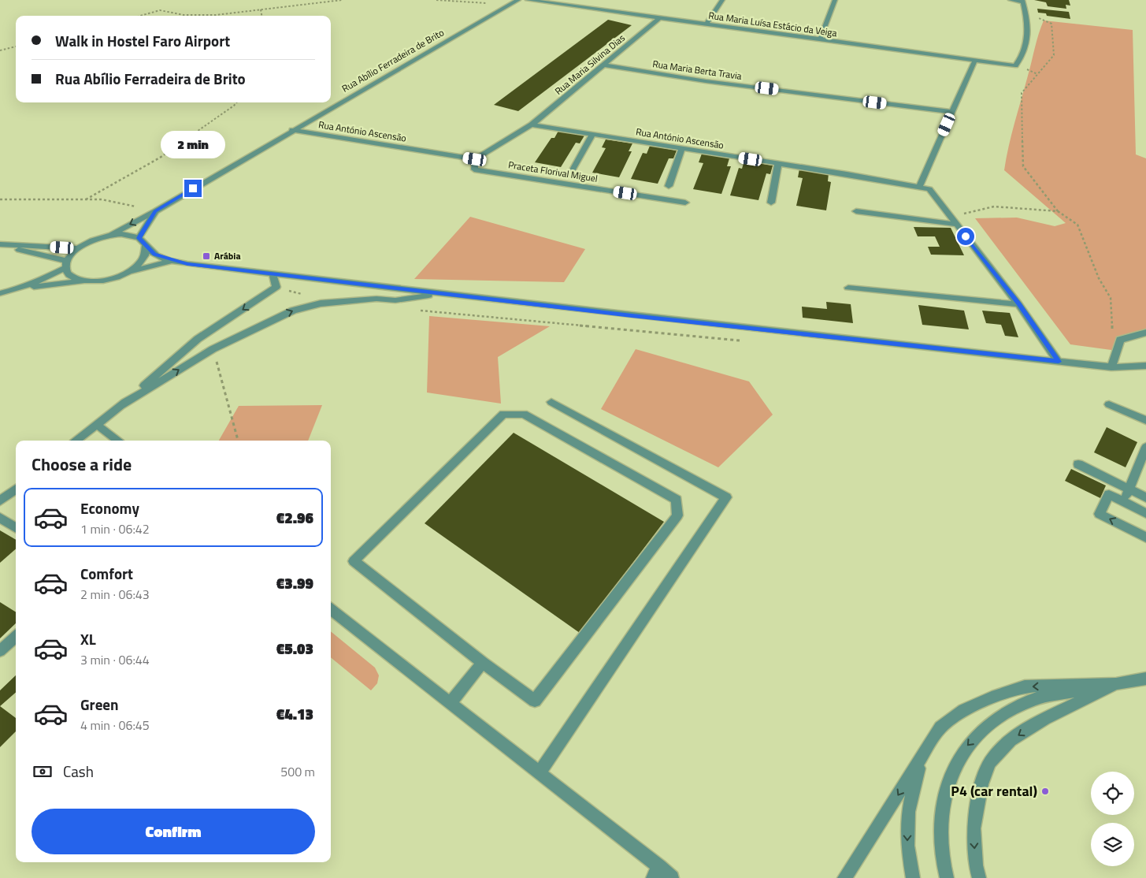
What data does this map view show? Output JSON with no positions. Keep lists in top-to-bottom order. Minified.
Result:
{"streets":{"street":["Rua Maria Luísa Estácio da Veiga","Rua Abílio Ferradeira de Brito","Rua Maria Silvina Dias","Rua Maria Berta Travia","Rua António Ascensão","Praceta Florival Miguel"]},"crossings":[["Rua Maria Luísa Estácio da Veiga","Rua Maria Silvina Dias"],["Rua Abílio Ferradeira de Brito","Rua António Ascensão"],["Rua Maria Silvina Dias","Rua Maria Berta Travia"],["Rua Maria Silvina Dias","Rua António Ascensão"],["Rua António Ascensão","Praceta Florival Miguel"]],"places":{"transit":["Arábia"],"other":["P4 (car rental)"]},"page":{"banner":["Walk in Hostel Faro Airport","Rua Abílio Ferradeira de Brito"],"bubble":"2 min","heading":"Choose a ride","list":[{"name":"Economy","note":"1 min · 06:42","value":"€2.96"},{"name":"Comfort","note":"2 min · 06:43","value":"€3.99"},{"name":"XL","note":"3 min · 06:44","value":"€5.03"},{"name":"Green","note":"4 min · 06:45","value":"€4.13"}],"pay":["Cash","500 m"],"buttons":"Confirm"}}
